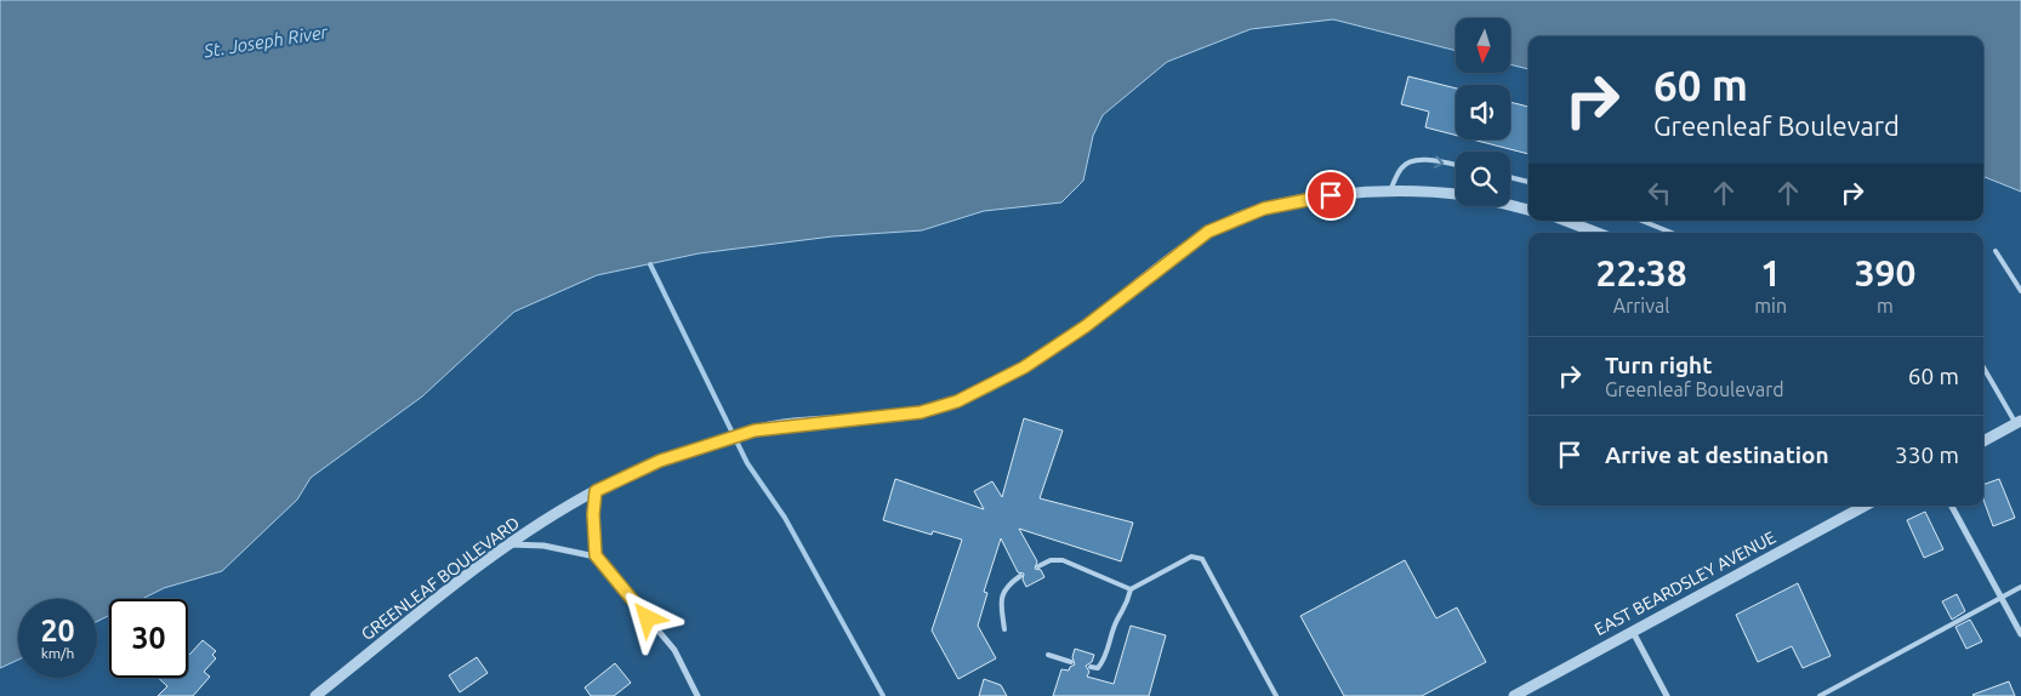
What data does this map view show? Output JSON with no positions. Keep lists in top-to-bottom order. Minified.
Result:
{"streets":{"street":["GREENLEAF BOULEVARD","EAST BEARDSLEY AVENUE"]},"water":["St. Joseph River"],"north":"bottom","page":{"turn":["60 m","Greenleaf Boulevard"],"eta":["22:38","Arrival","1","min","390","m"],"list":[{"name":"Turn right","note":"Greenleaf Boulevard","value":"60 m"},{"name":"Arrive at destination","value":"330 m"}],"speed":"20 km/h","limit":"30"}}
